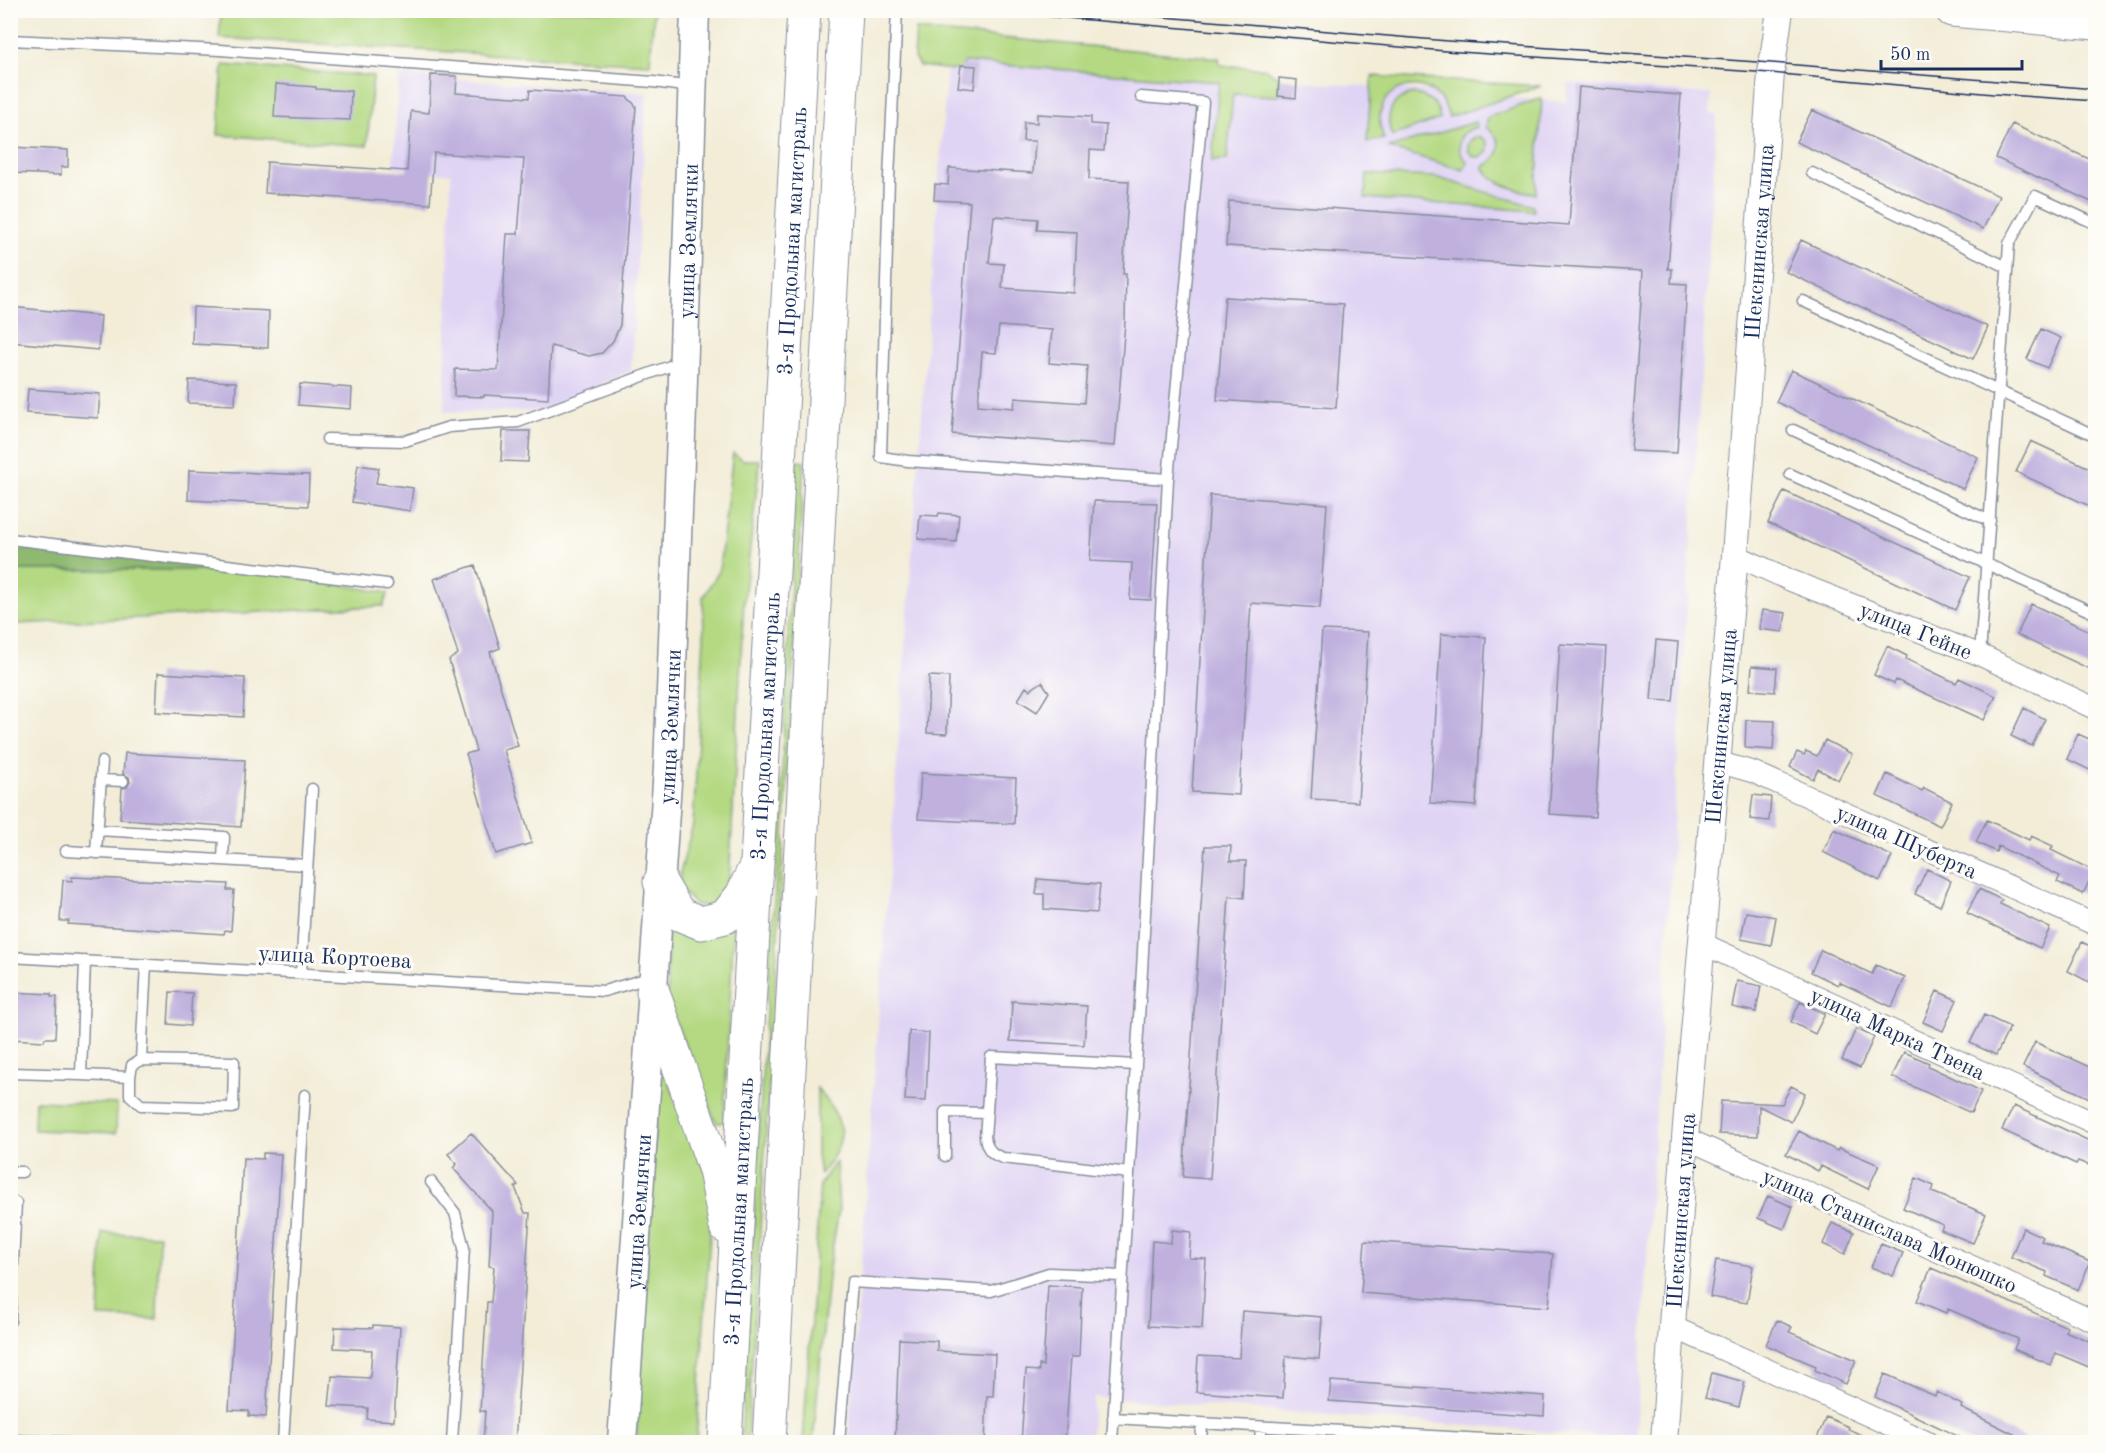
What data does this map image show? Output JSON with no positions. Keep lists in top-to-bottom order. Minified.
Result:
{"streets":{"highway":["3-я Продольная магистраль"],"main road":["улица Землячки"],"street":["Шекснинская улица","улица Гейне","улица Шуберта","улица Марка Твена","улица Станислава Монюшко"],"lane":["улица Кортоева"]},"crossings":[["улица Землячки","улица Кортоева"],["Шекснинская улица","улица Гейне"],["Шекснинская улица","улица Шуберта"],["Шекснинская улица","улица Марка Твена"],["Шекснинская улица","улица Станислава Монюшко"]],"scale_bar":"50 m"}
